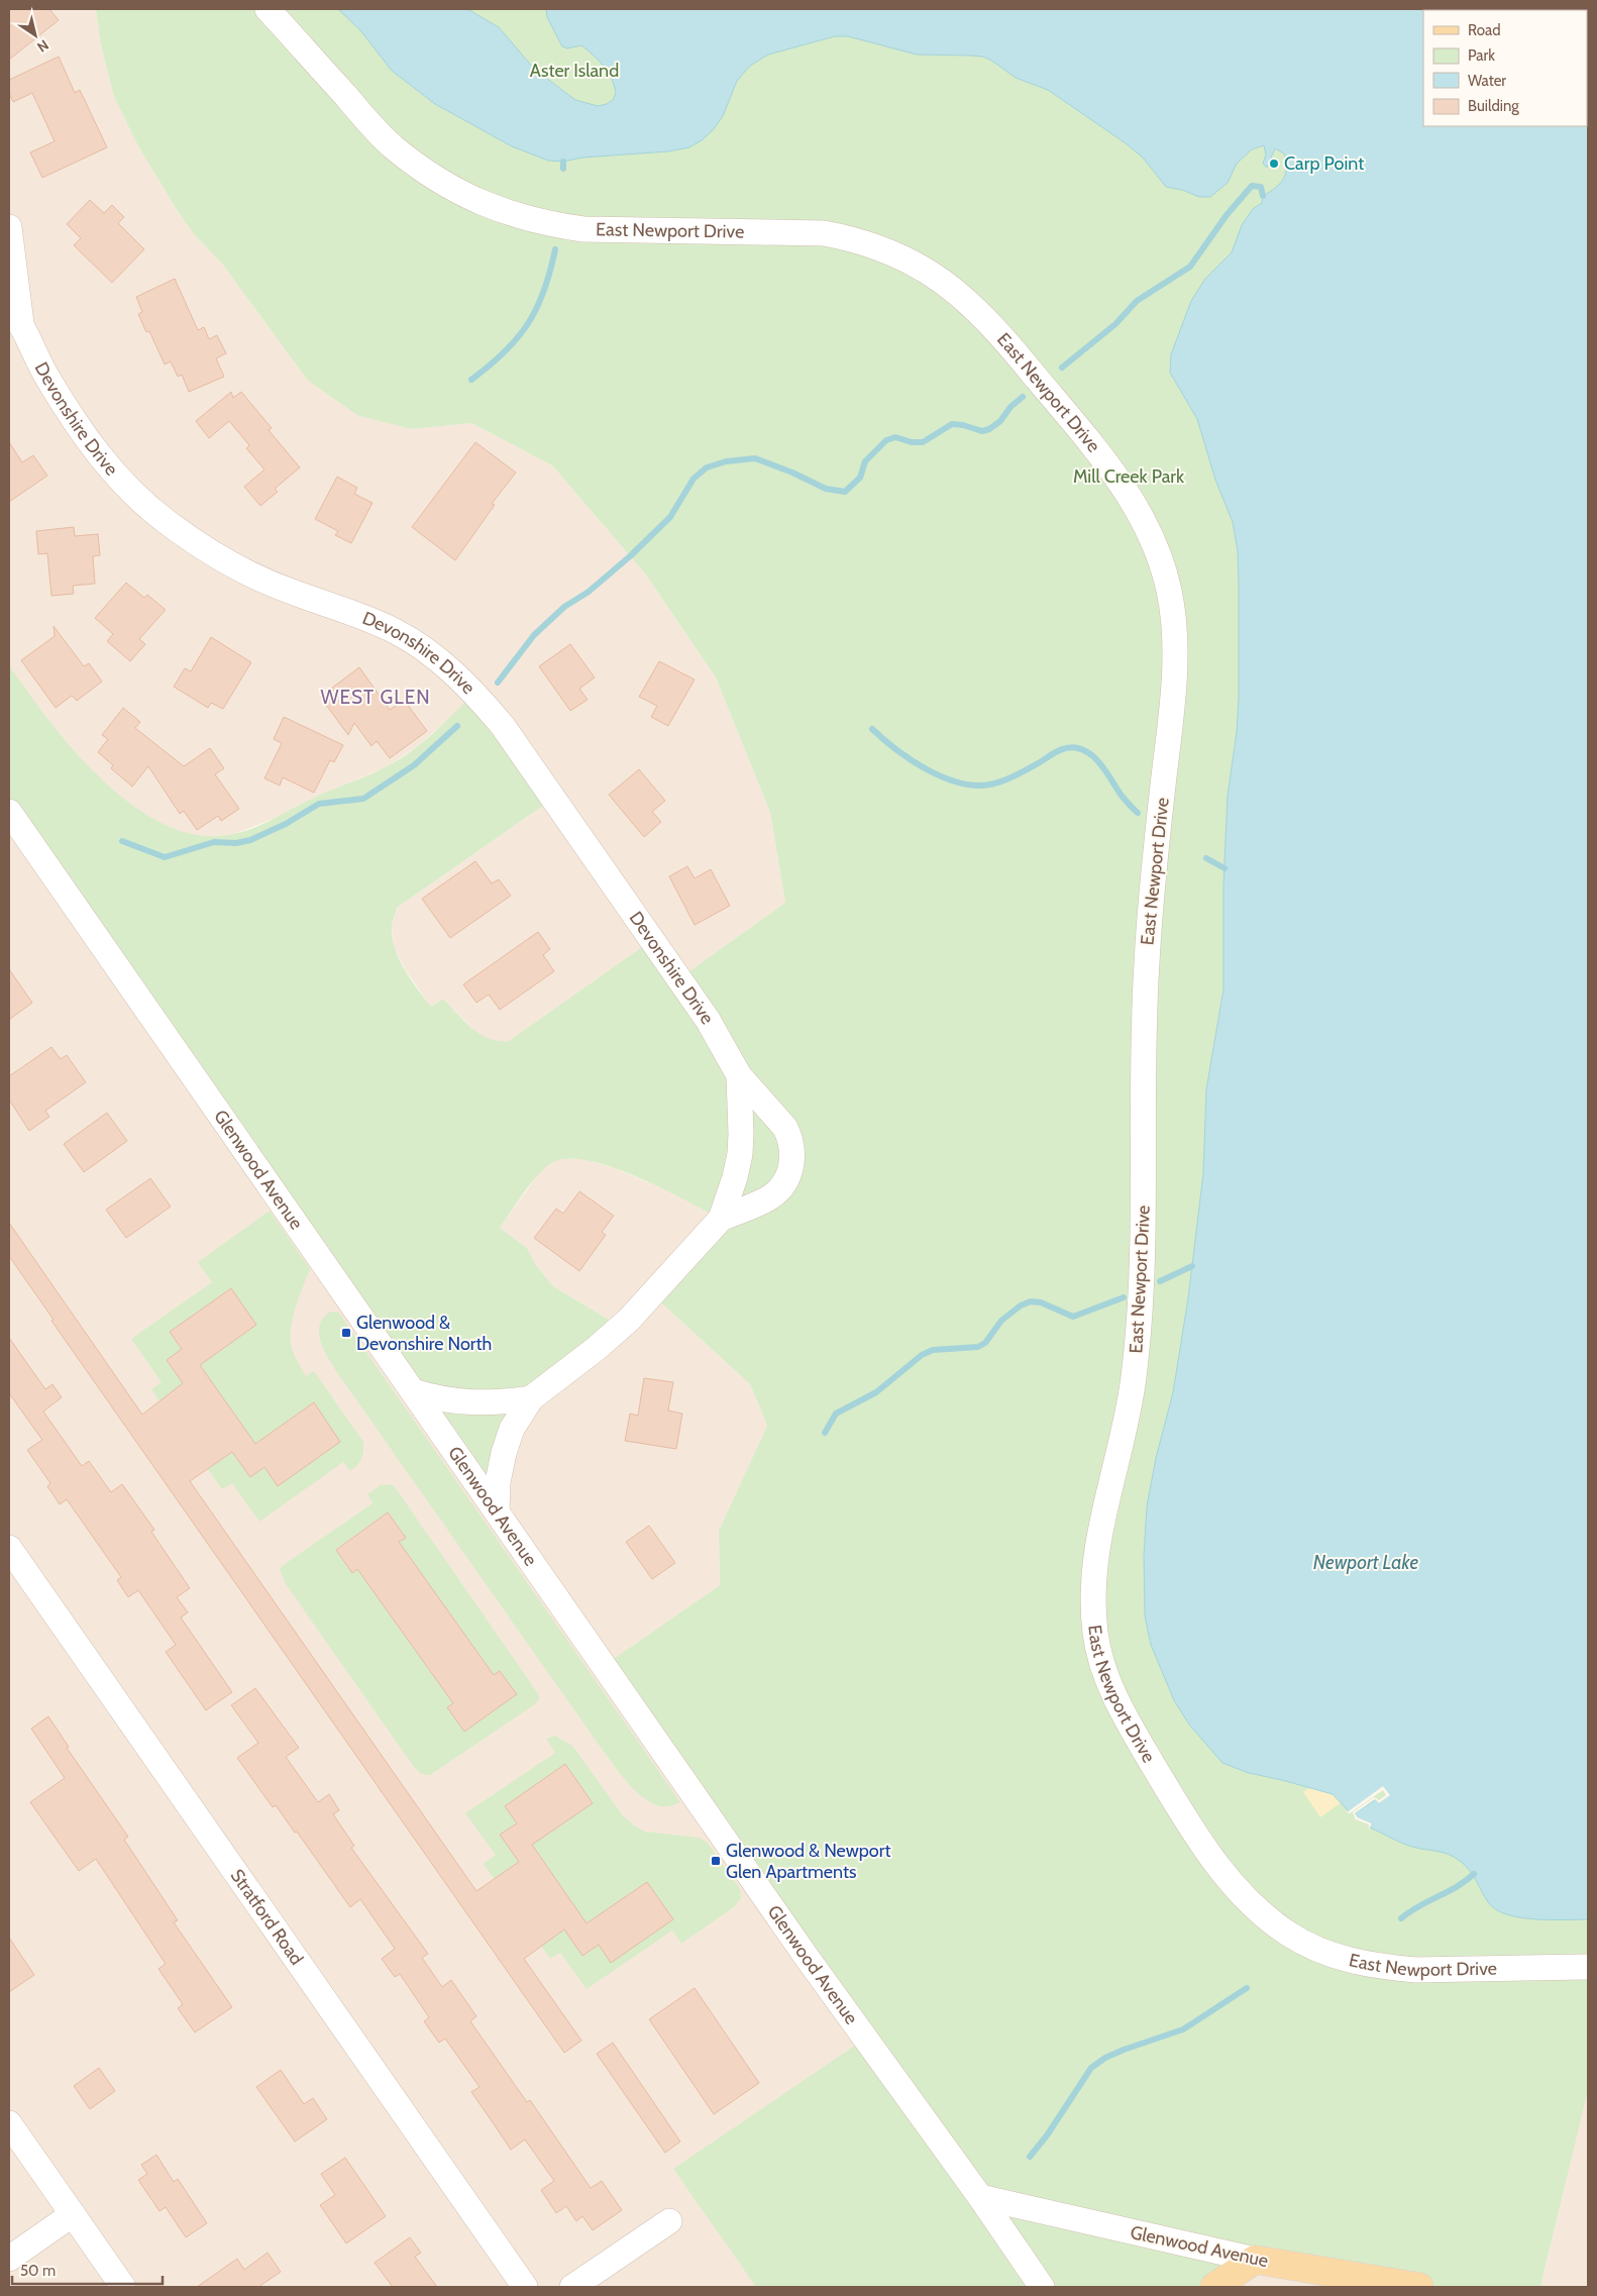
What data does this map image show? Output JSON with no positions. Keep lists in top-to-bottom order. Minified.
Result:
{"streets":{"main road":["Glenwood Avenue"],"street":["East Newport Drive","Devonshire Drive","Stratford Road"]},"crossings":[["Devonshire Drive","Glenwood Avenue"]],"districts":["WEST GLEN"],"water":["Newport Lake"],"parks":["Aster Island","Mill Creek Park"],"places":{"other":["Carp Point"],"transit":["Glenwood & Devonshire North","Glenwood & Newport Glen Apartments"]},"legend":["Road","Park","Water","Building"],"scale_bar":"50 m","north":"bottom right"}
